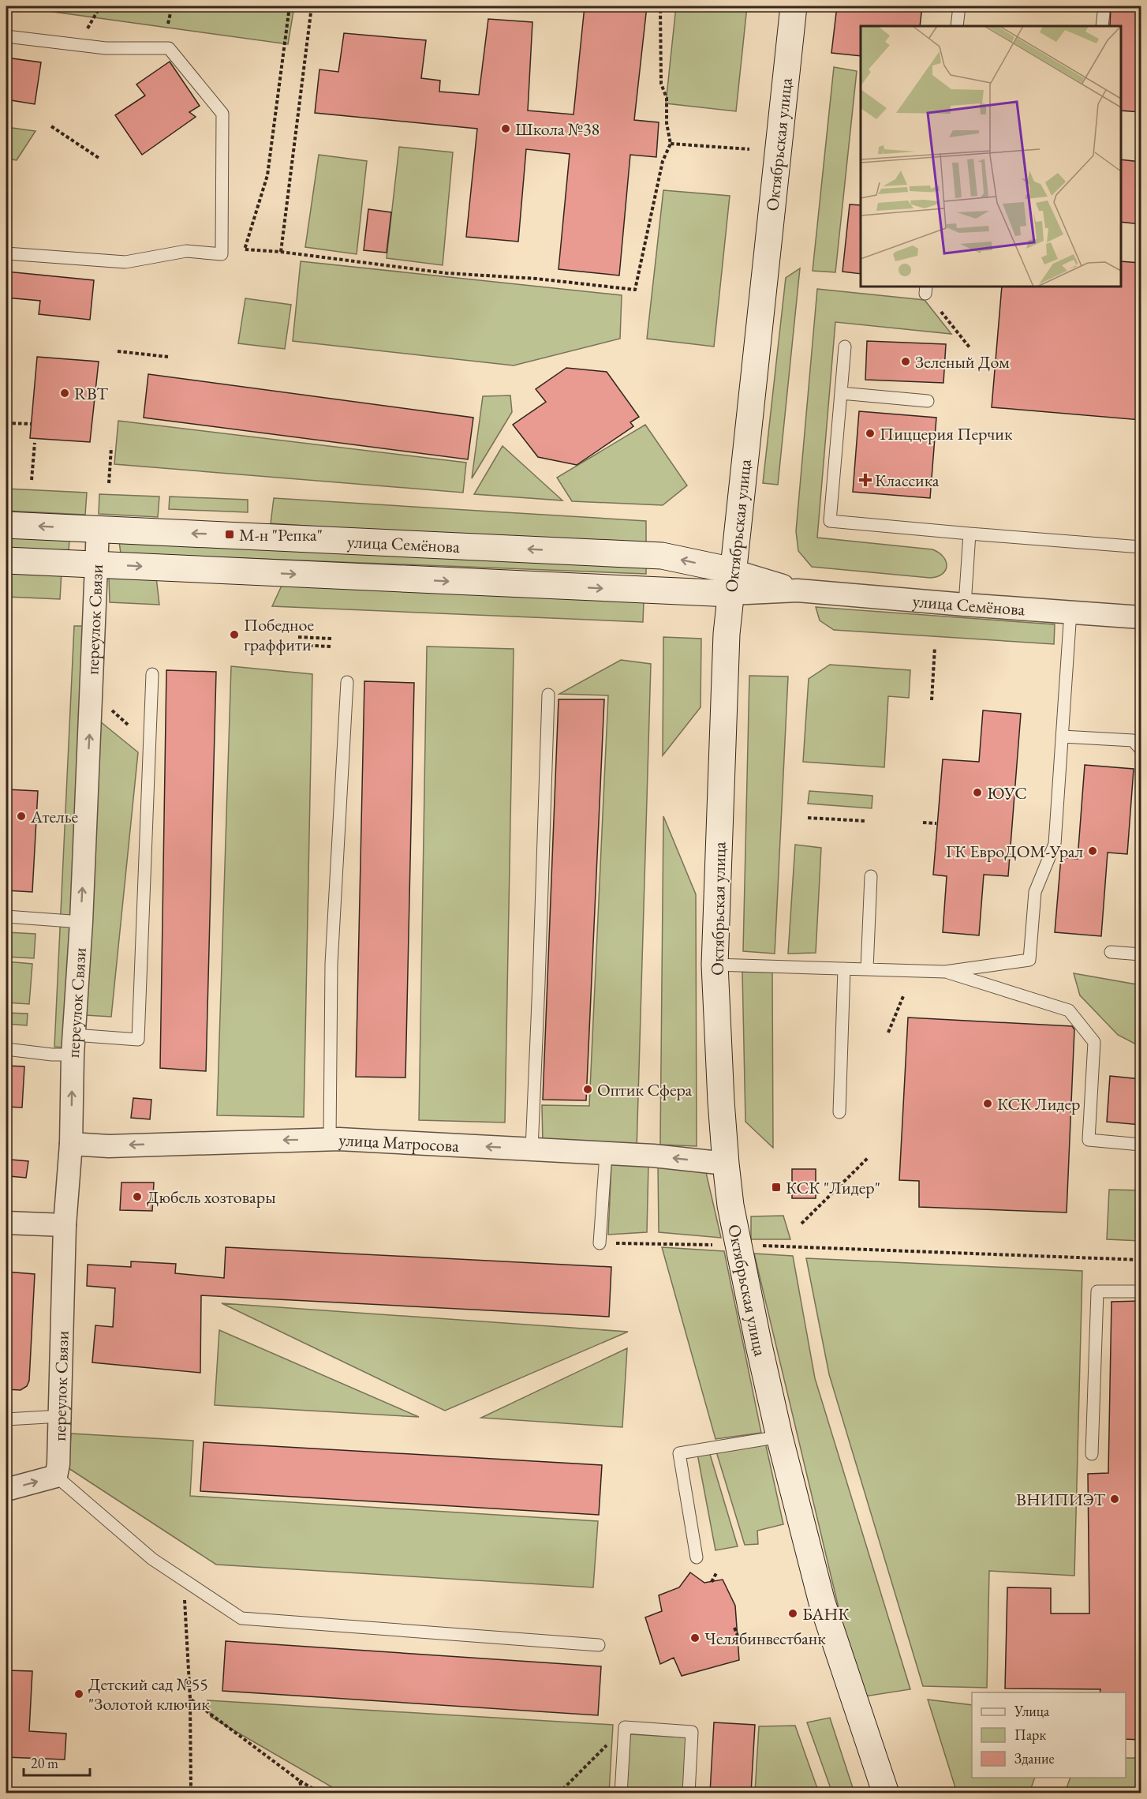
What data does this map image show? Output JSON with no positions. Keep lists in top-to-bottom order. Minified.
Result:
{"streets":{"street":["Октябрьская улица","улица Семёнова","переулок Связи","улица Матросова"]},"crossings":[["Октябрьская улица","улица Семёнова"],["Октябрьская улица","улица Матросова"],["улица Семёнова","переулок Связи"],["переулок Связи","улица Матросова"]],"one_way":["переулок Связи","улица Матросова"],"places":{"other":["Школа №38","Зеленый Дом","RBT","Пиццерия Перчик","Победное граффити","ЮУС","Ателье","ГК ЕвроДОМ-Урал","Оптик Сфера","КСК Лидер","Дюбель хозтовары","ВНИПИЭТ","БАНК","Челябинвестбанк","Детский сад №55 \"Золотой ключик"],"health":["Классика"],"transit":["М-н \"Репка\"","КСК \"Лидер\""]},"legend":["Улица","Парк","Здание"],"scale_bar":"20 m"}
